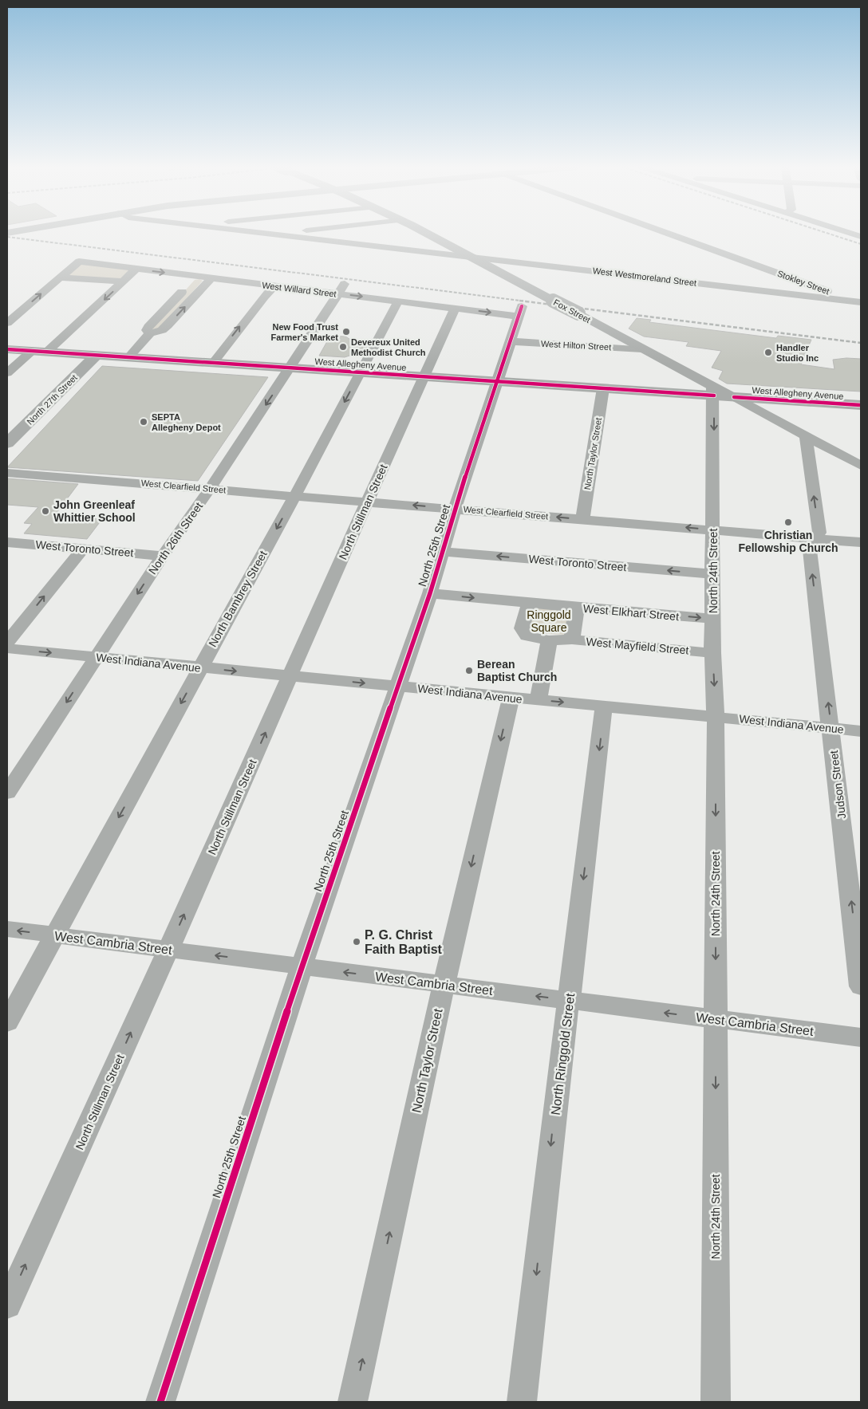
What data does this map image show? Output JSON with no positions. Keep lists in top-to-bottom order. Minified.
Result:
{"streets":{"street":["West Westmoreland Street","Stokley Street","West Willard Street","Fox Street","West Hilton Street","West Allegheny Avenue","North 27th Street","North Taylor Street","West Clearfield Street","North Stillman Street","North 26th Street","North 25th Street","West Toronto Street","North 24th Street","North Bambrey Street","West Elkhart Street","West Mayfield Street","West Indiana Avenue","Judson Street","West Cambria Street","North Ringgold Street"]},"crossings":[["West Westmoreland Street","Stokley Street"],["West Westmoreland Street","Fox Street"],["West Willard Street","North Stillman Street"],["West Willard Street","North 26th Street"],["West Willard Street","North 25th Street"],["West Willard Street","North Bambrey Street"],["Fox Street","West Hilton Street"],["Fox Street","West Allegheny Avenue"],["Fox Street","North 24th Street"],["West Hilton Street","North 25th Street"],["West Allegheny Avenue","North 27th Street"],["West Allegheny Avenue","North Taylor Street"],["West Allegheny Avenue","North Stillman Street"],["West Allegheny Avenue","North 26th Street"],["West Allegheny Avenue","North 25th Street"],["West Allegheny Avenue","North 24th Street"],["West Allegheny Avenue","North Bambrey Street"],["North Taylor Street","West Clearfield Street"],["North Taylor Street","West Indiana Avenue"],["North Taylor Street","West Cambria Street"],["West Clearfield Street","North Stillman Street"],["West Clearfield Street","North 26th Street"],["West Clearfield Street","North 25th Street"],["West Clearfield Street","North 24th Street"],["West Clearfield Street","North Bambrey Street"],["West Clearfield Street","Judson Street"],["North Stillman Street","West Indiana Avenue"],["North Stillman Street","West Cambria Street"],["North 26th Street","West Toronto Street"],["North 26th Street","West Indiana Avenue"],["North 25th Street","West Toronto Street"],["North 25th Street","West Elkhart Street"],["North 25th Street","West Indiana Avenue"],["North 25th Street","West Cambria Street"],["West Toronto Street","North 24th Street"],["North 24th Street","West Elkhart Street"],["North 24th Street","West Mayfield Street"],["North 24th Street","West Indiana Avenue"],["North 24th Street","West Cambria Street"],["North Bambrey Street","West Indiana Avenue"],["North Bambrey Street","West Cambria Street"],["West Elkhart Street","West Mayfield Street"],["West Indiana Avenue","Judson Street"],["West Indiana Avenue","North Ringgold Street"],["West Cambria Street","North Ringgold Street"]],"one_way":["West Willard Street","West Clearfield Street","North Stillman Street","West Toronto Street","North 24th Street","North Bambrey Street","West Elkhart Street","West Indiana Avenue","Judson Street","West Cambria Street","North Ringgold Street"],"parks":["Ringgold Square"],"places":["New Food Trust Farmer's Market","Devereux United Methodist Church","Handler Studio Inc","SEPTA Allegheny Depot","John Greenleaf Whittier School","Christian Fellowship Church","Berean Baptist Church","P. G. Christ Faith Baptist"]}
